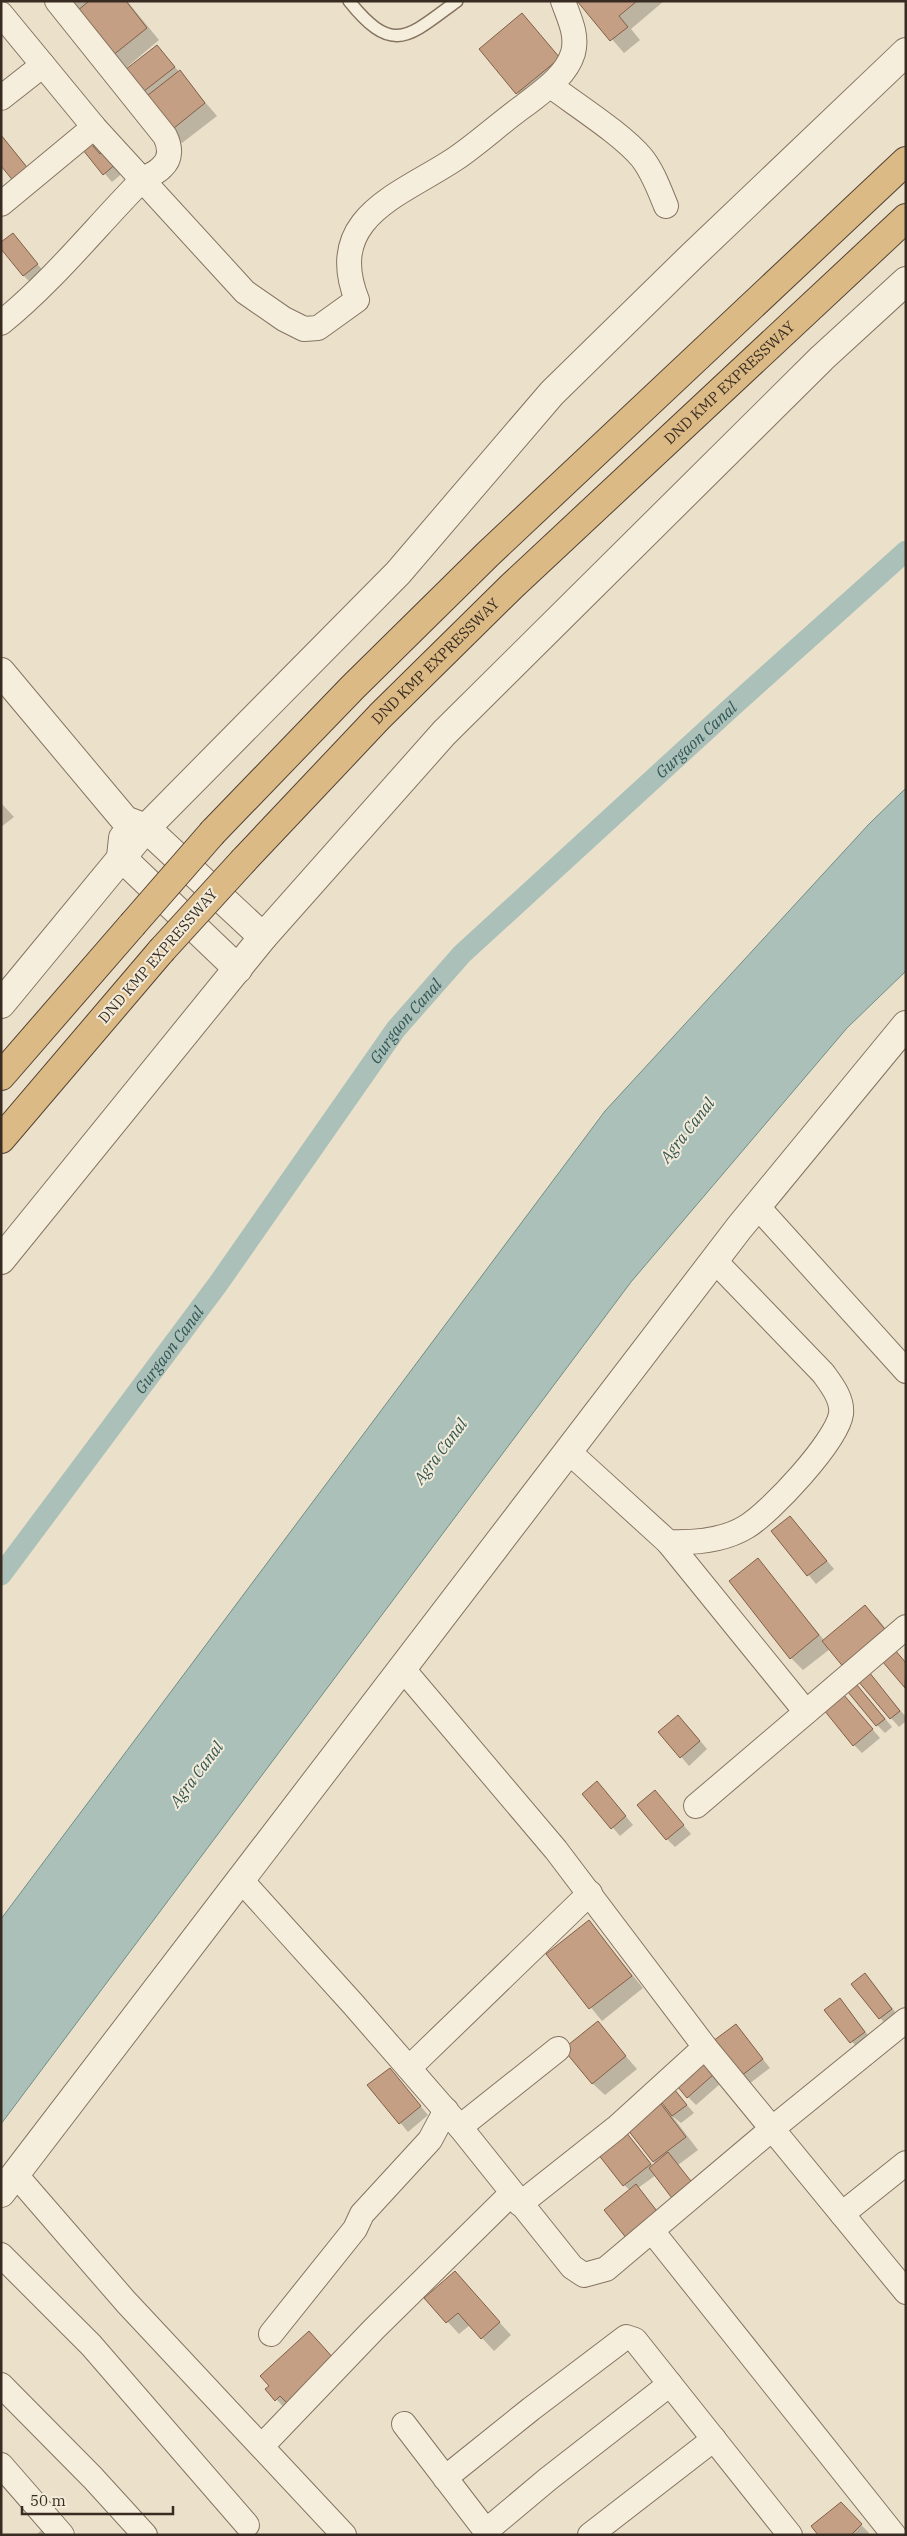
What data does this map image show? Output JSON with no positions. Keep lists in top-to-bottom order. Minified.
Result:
{"streets":{"highway":["DND KMP EXPRESSWAY"]},"water":["Gurgaon Canal","Agra Canal"],"scale_bar":"50 m"}
